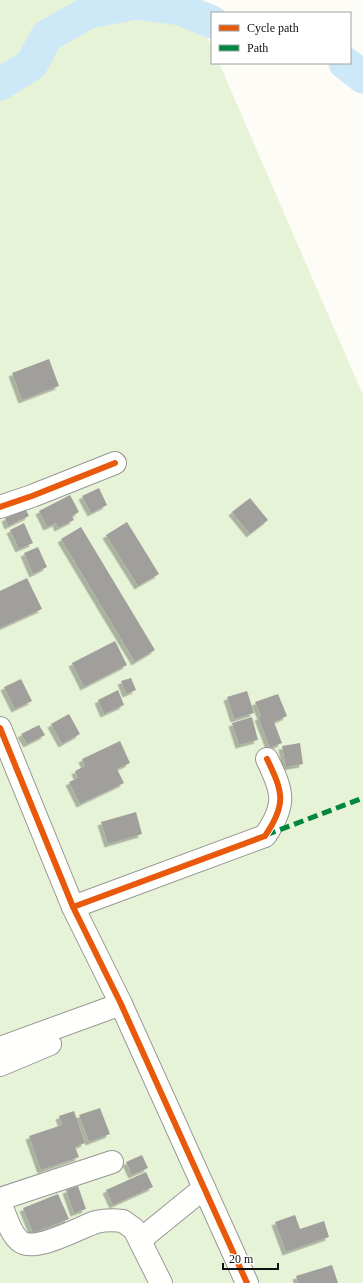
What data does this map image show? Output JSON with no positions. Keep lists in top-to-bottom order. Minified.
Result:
{"legend":["Cycle path","Path"],"scale_bar":"20 m"}
